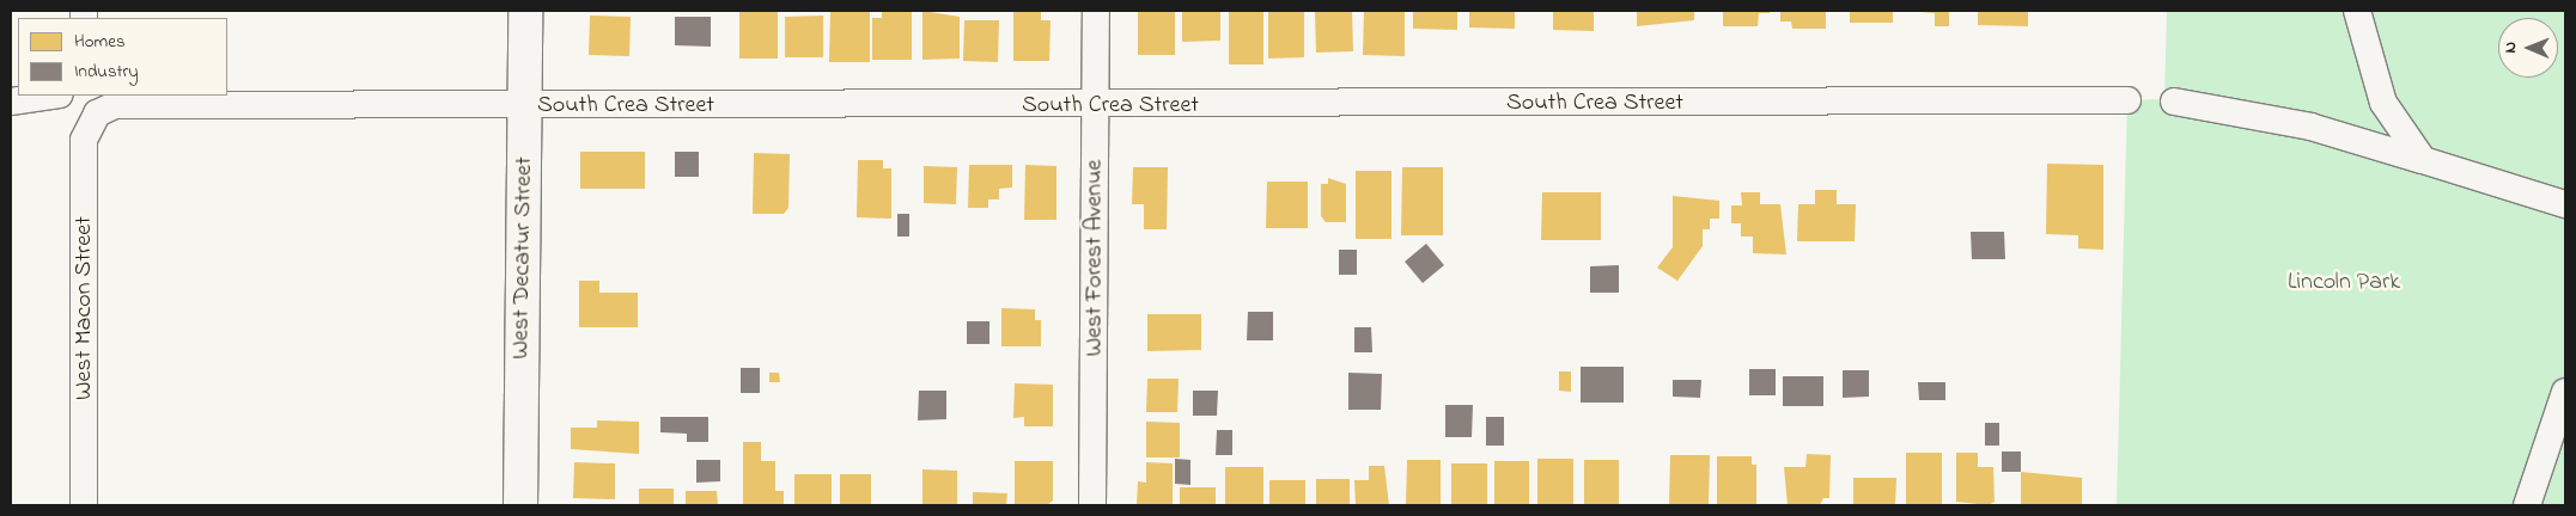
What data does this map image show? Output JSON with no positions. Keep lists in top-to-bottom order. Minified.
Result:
{"streets":{"street":["South Crea Street","West Decatur Street","West Forest Avenue","West Macon Street"]},"crossings":[["South Crea Street","West Decatur Street"],["South Crea Street","West Forest Avenue"],["South Crea Street","West Macon Street"]],"parks":["Lincoln Park"],"legend":["Homes","Industry"],"north":"left"}
